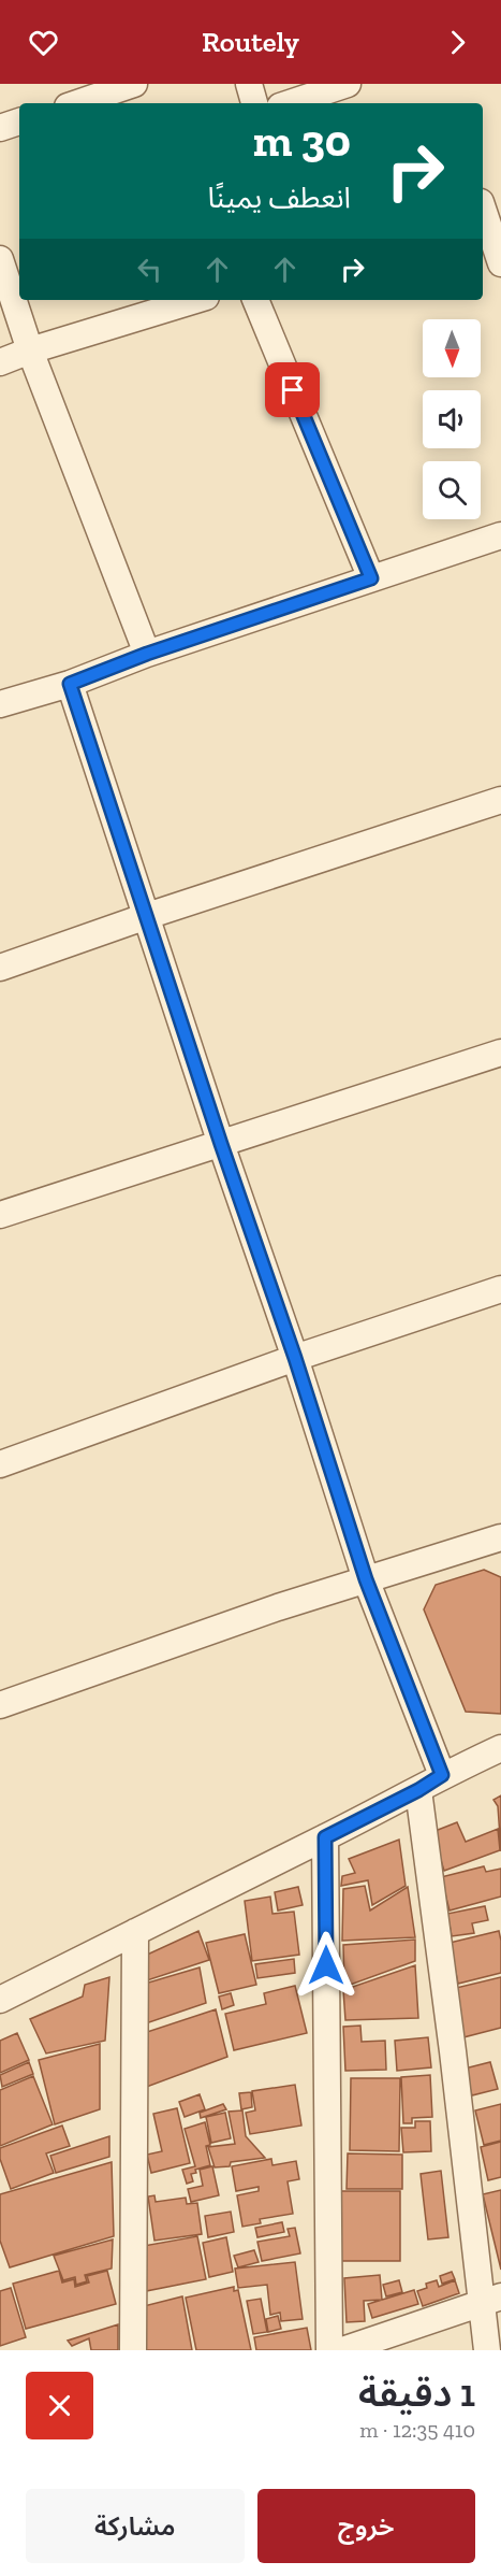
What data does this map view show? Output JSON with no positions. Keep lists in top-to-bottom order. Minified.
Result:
{"north":"bottom","page":{"header":"Routely","turn":["30 m","انعطف يمينًا"],"heading":["1 دقيقة","410 m · 12:35"],"buttons":["خروج","مشاركة"]}}
